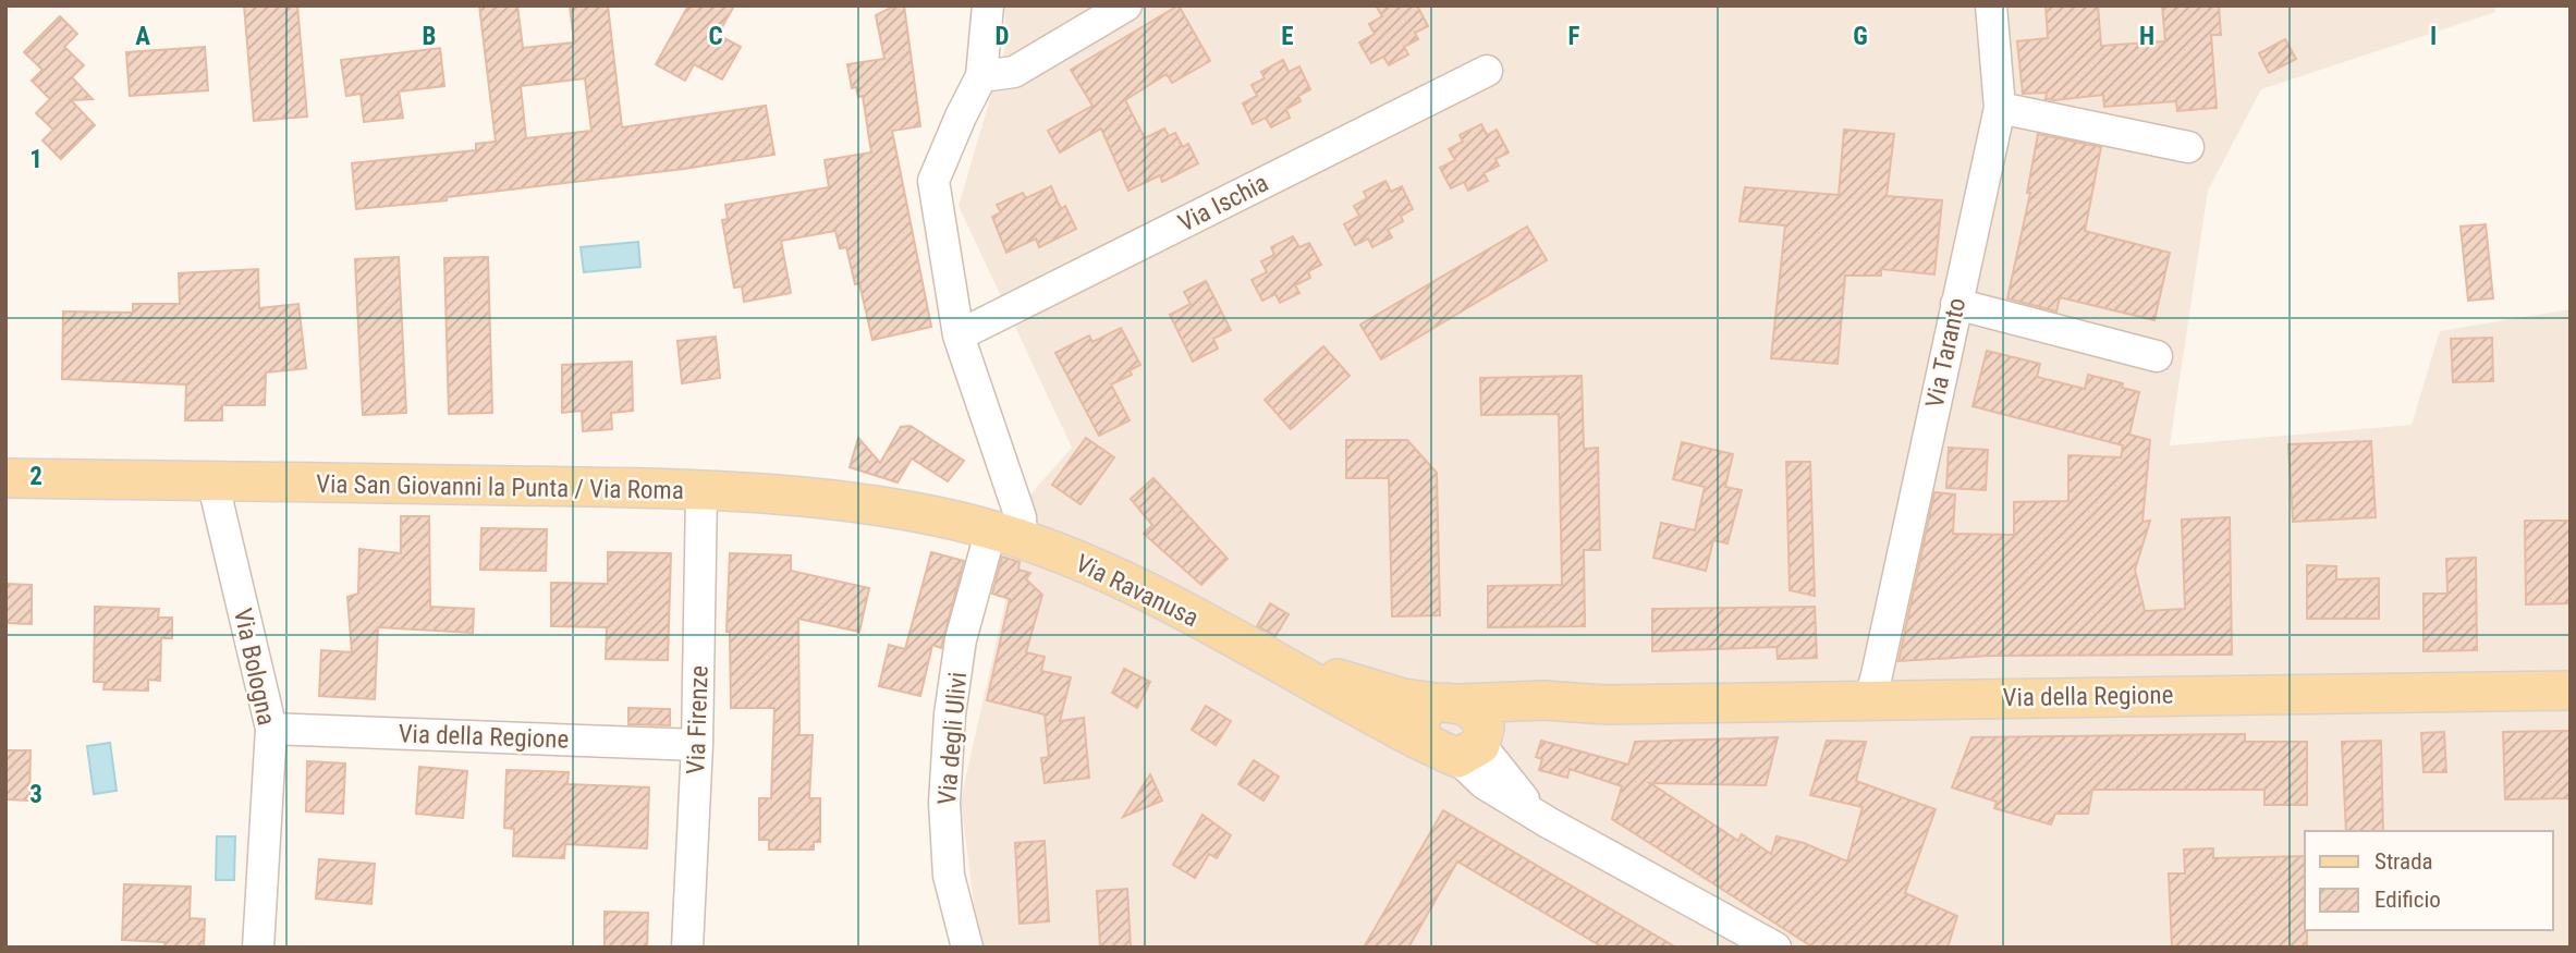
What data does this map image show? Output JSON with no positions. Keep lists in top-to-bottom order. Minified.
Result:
{"streets":{"main road":["Via San Giovanni la Punta / Via Roma","Via Ravanusa","Via della Regione"],"street":["Via Ischia","Via Taranto","Via Bologna","Via Firenze","Via degli Ulivi"]},"crossings":[["Via Taranto","Via della Regione"],["Via San Giovanni la Punta / Via Roma","Via Ravanusa"],["Via San Giovanni la Punta / Via Roma","Via Bologna"],["Via San Giovanni la Punta / Via Roma","Via Firenze"],["Via San Giovanni la Punta / Via Roma","Via degli Ulivi"],["Via Ravanusa","Via degli Ulivi"],["Via Bologna","Via della Regione"],["Via della Regione","Via Firenze"]],"legend":["Strada","Edificio"],"grid":{"columns":["A","B","C","D","E","F","G","H","I"],"rows":["1","2","3"]}}
